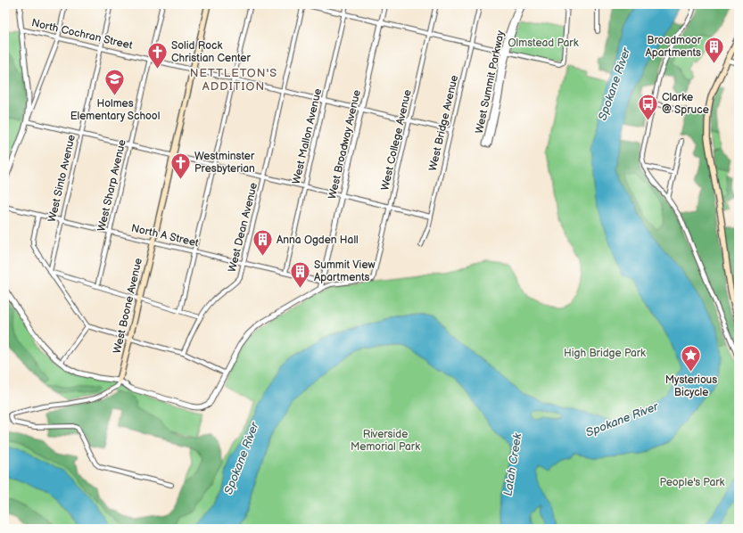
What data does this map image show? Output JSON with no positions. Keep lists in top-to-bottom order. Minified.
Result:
{"streets":{"main road":["West Boone Avenue"],"street":["North Cochran Street","West Summit Parkway","West Bridge Avenue","West Mallon Avenue","West College Avenue","West Broadway Avenue","West Sinto Avenue","West Sharp Avenue","West Dean Avenue","North A Street"]},"crossings":[["North Cochran Street","West Bridge Avenue"],["North Cochran Street","West Mallon Avenue"],["North Cochran Street","West College Avenue"],["North Cochran Street","West Broadway Avenue"],["North Cochran Street","West Sinto Avenue"],["North Cochran Street","West Sharp Avenue"],["North Cochran Street","West Dean Avenue"],["North Cochran Street","West Boone Avenue"],["West Mallon Avenue","North A Street"],["West College Avenue","West Broadway Avenue"],["West Broadway Avenue","North A Street"],["West Sinto Avenue","North A Street"],["West Sharp Avenue","North A Street"],["West Dean Avenue","North A Street"],["North A Street","West Boone Avenue"]],"districts":["NETTLETON'S ADDITION"],"water":["Spokane River","Latah Creek"],"parks":["Olmstead Park","High Bridge Park","Riverside Memorial Park","People's Park"],"places":{"building":["Broadmoor Apartments","Anna Ogden Hall","Summit View Apartments"],"church":["Solid Rock Christian Center","Westminster Presbyterian"],"school or university":["Holmes Elementary School"],"bus stop":["Clarke @ Spruce"],"place":["Mysterious Bicycle"]}}
